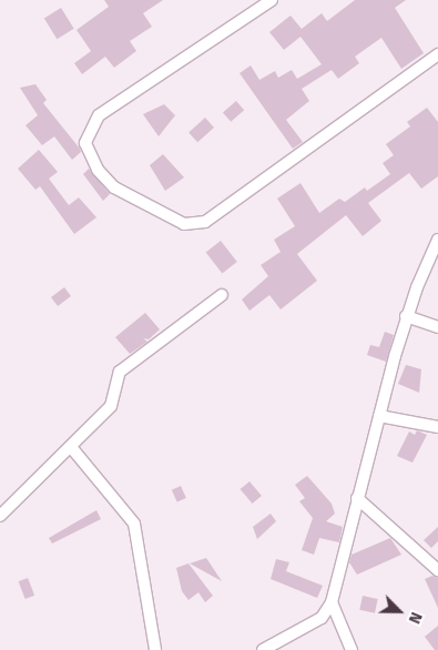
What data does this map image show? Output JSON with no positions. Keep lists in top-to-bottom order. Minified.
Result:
{"north":"bottom right"}
